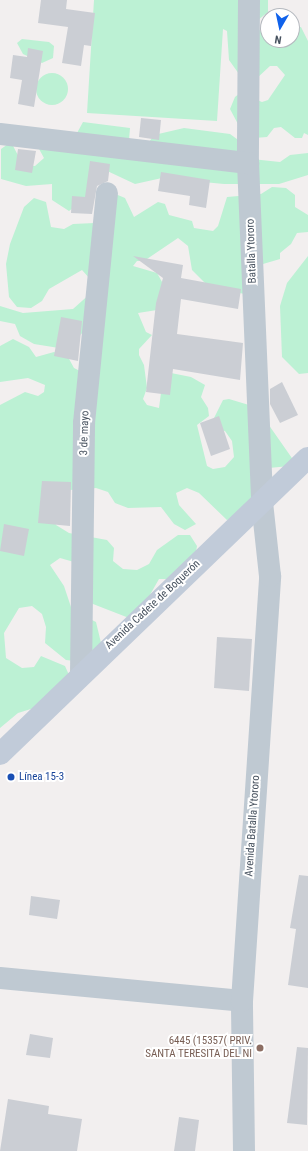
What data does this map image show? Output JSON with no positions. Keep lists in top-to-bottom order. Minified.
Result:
{"streets":{"main road":["Avenida Cadete de Boquerón"],"street":["Batalla Ytororo","3 de mayo","Avenida Batalla Ytororo"]},"crossings":[["Batalla Ytororo","Avenida Cadete de Boquerón"],["Batalla Ytororo","Avenida Batalla Ytororo"],["3 de mayo","Avenida Cadete de Boquerón"],["Avenida Cadete de Boquerón","Avenida Batalla Ytororo"]],"places":["Línea 15-3","6445 (15357( PRIV. SANTA TERESITA DEL NI"],"north":"bottom"}
